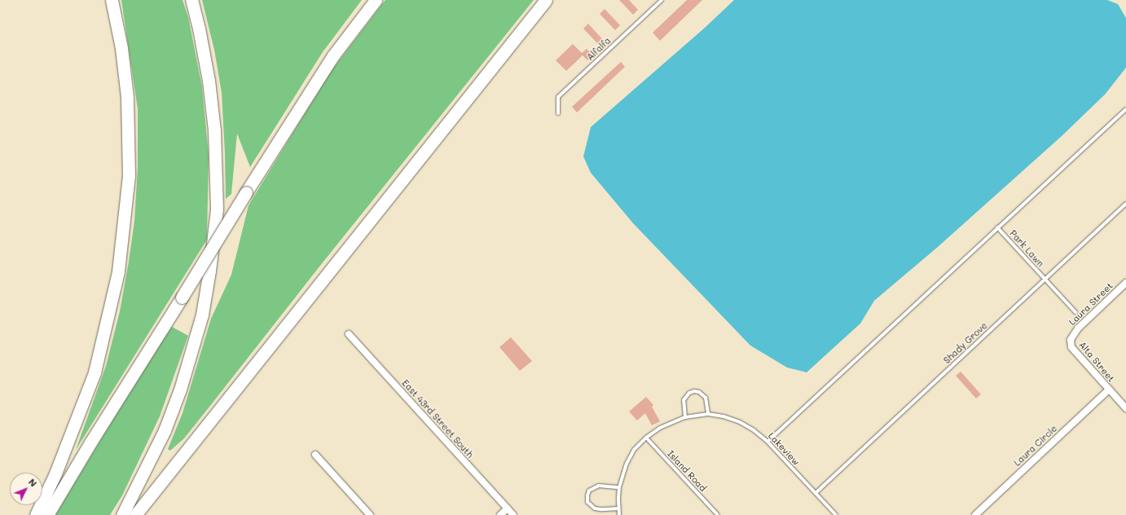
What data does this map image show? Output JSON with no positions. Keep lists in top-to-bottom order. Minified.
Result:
{"streets":{"street":["Laura Street","Alta Street","East 43rd Street South","Laura Circle"],"lane":["Alfalfa","Park Lawn","Shady Grove","Lakeview","Island Road"]},"crossings":[["Park Lawn","Shady Grove"],["Laura Street","Alta Street"],["Shady Grove","Lakeview"],["Alta Street","Laura Circle"],["Lakeview","Island Road"]],"north":"top right"}
